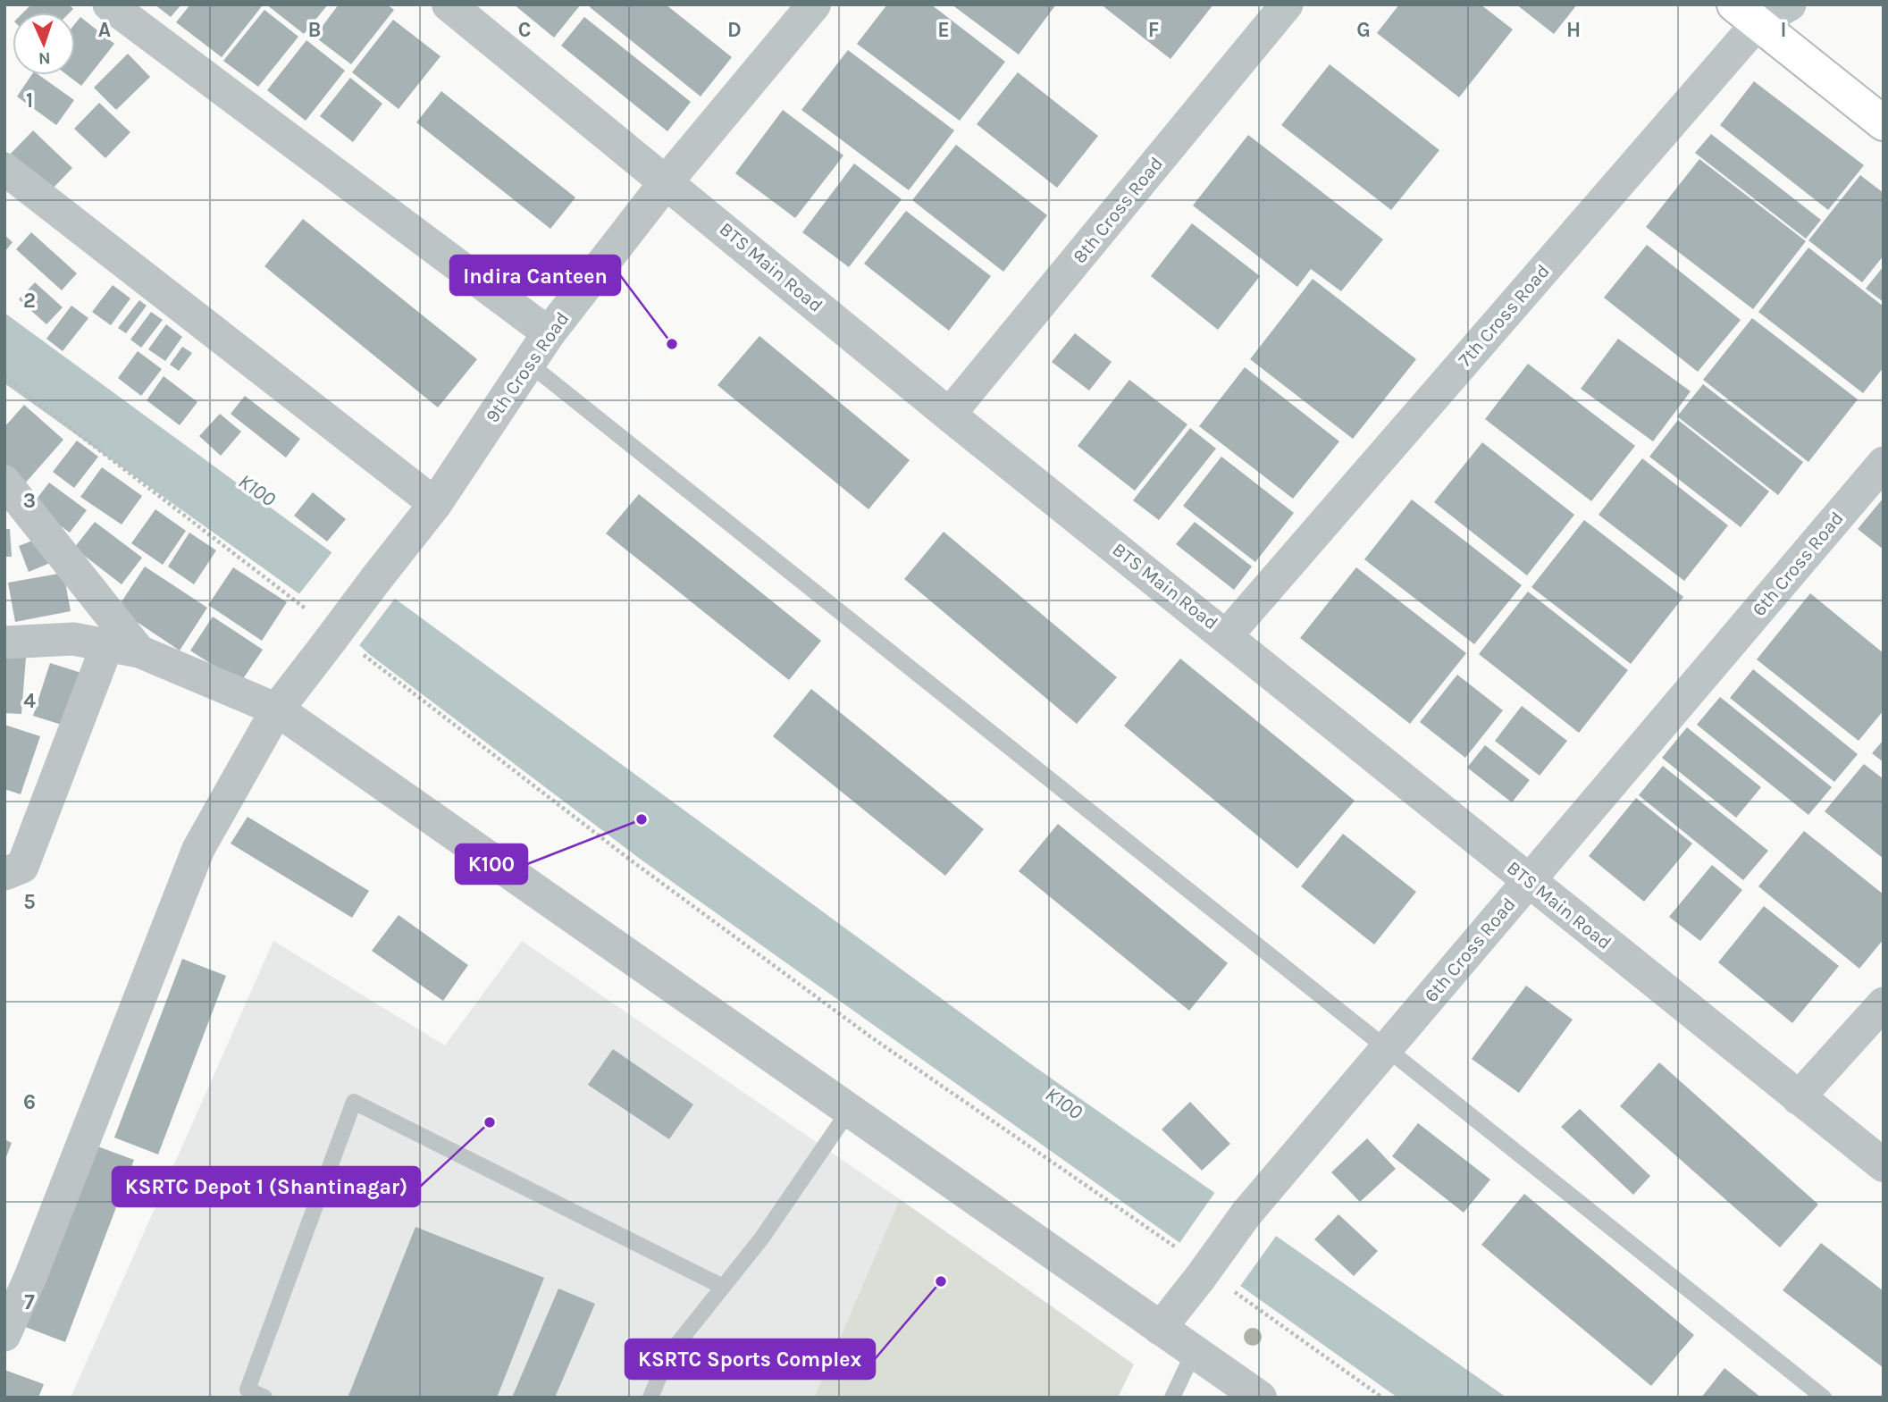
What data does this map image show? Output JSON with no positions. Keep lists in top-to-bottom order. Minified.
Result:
{"streets":{"street":["8th Cross Road","BTS Main Road","7th Cross Road","9th Cross Road","6th Cross Road"]},"crossings":[["8th Cross Road","BTS Main Road"],["BTS Main Road","7th Cross Road"],["BTS Main Road","9th Cross Road"],["BTS Main Road","6th Cross Road"]],"water":["K100"],"places":["Indira Canteen","K100","KSRTC Depot 1 (Shantinagar)","KSRTC Sports Complex"],"north":"bottom","grid":{"columns":["A","B","C","D","E","F","G","H","I"],"rows":["1","2","3","4","5","6","7"]}}
